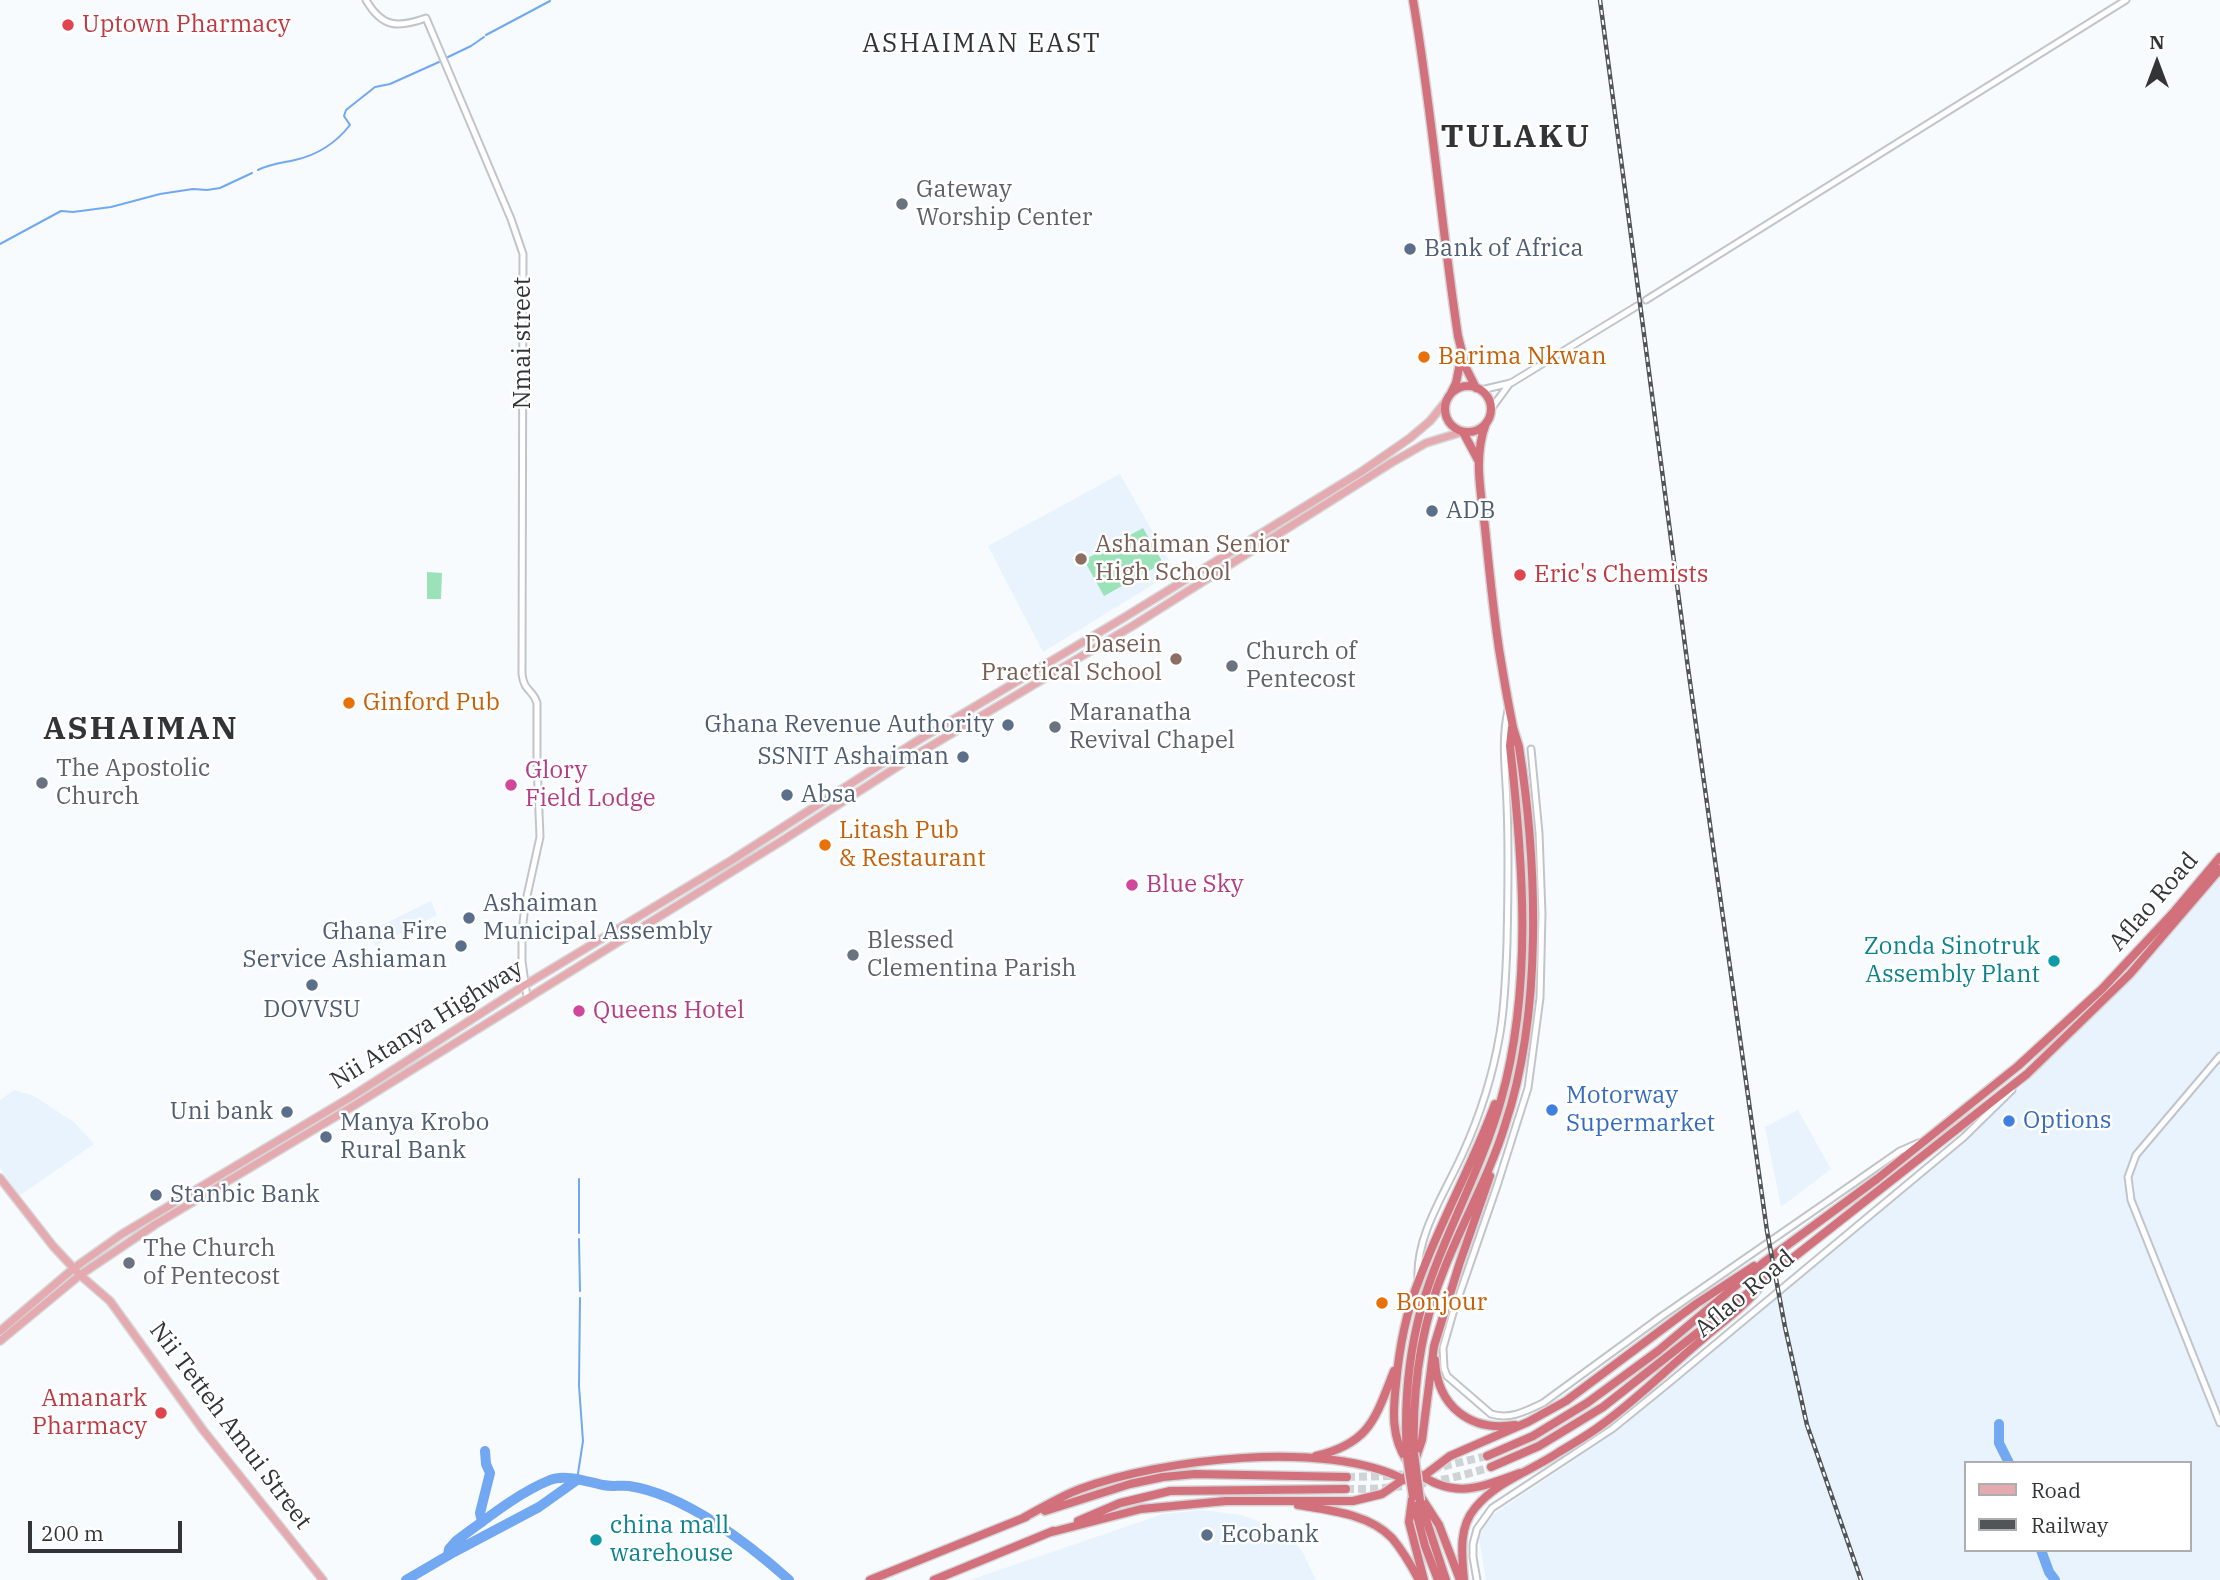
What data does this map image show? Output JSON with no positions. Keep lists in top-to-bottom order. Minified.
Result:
{"streets":{"highway":["Aflao Road"],"main road":["Nii Atanya Highway","Nii Tetteh Amui Street"],"street":["Nmai street"]},"crossings":[["Nmai street","Nii Atanya Highway"],["Nii Atanya Highway","Nii Tetteh Amui Street"]],"districts":["ASHAIMAN EAST","TULAKU","ASHAIMAN"],"places":["Uptown Pharmacy","Gateway Worship Center","Bank of Africa","Barima Nkwan","ADB","Ashaiman Senior High School","Eric's Chemists","Dasein Practical School","Church of Pentecost","Ginford Pub","Ghana Revenue Authority","Maranatha Revival Chapel","SSNIT Ashaiman","The Apostolic Church","Glory Field Lodge","Absa","Litash Pub & Restaurant","Blue Sky","Ashaiman Municipal Assembly","Ghana Fire Service Ashiaman","Blessed Clementina Parish","Zonda Sinotruk Assembly Plant","DOVVSU","Queens Hotel","Motorway Supermarket","Uni bank","Options","Manya Krobo Rural Bank","Stanbic Bank","The Church of Pentecost","Bonjour","Amanark Pharmacy","Ecobank","china mall warehouse"],"legend":["Road","Railway"],"scale_bar":"200 m","north":"top"}
